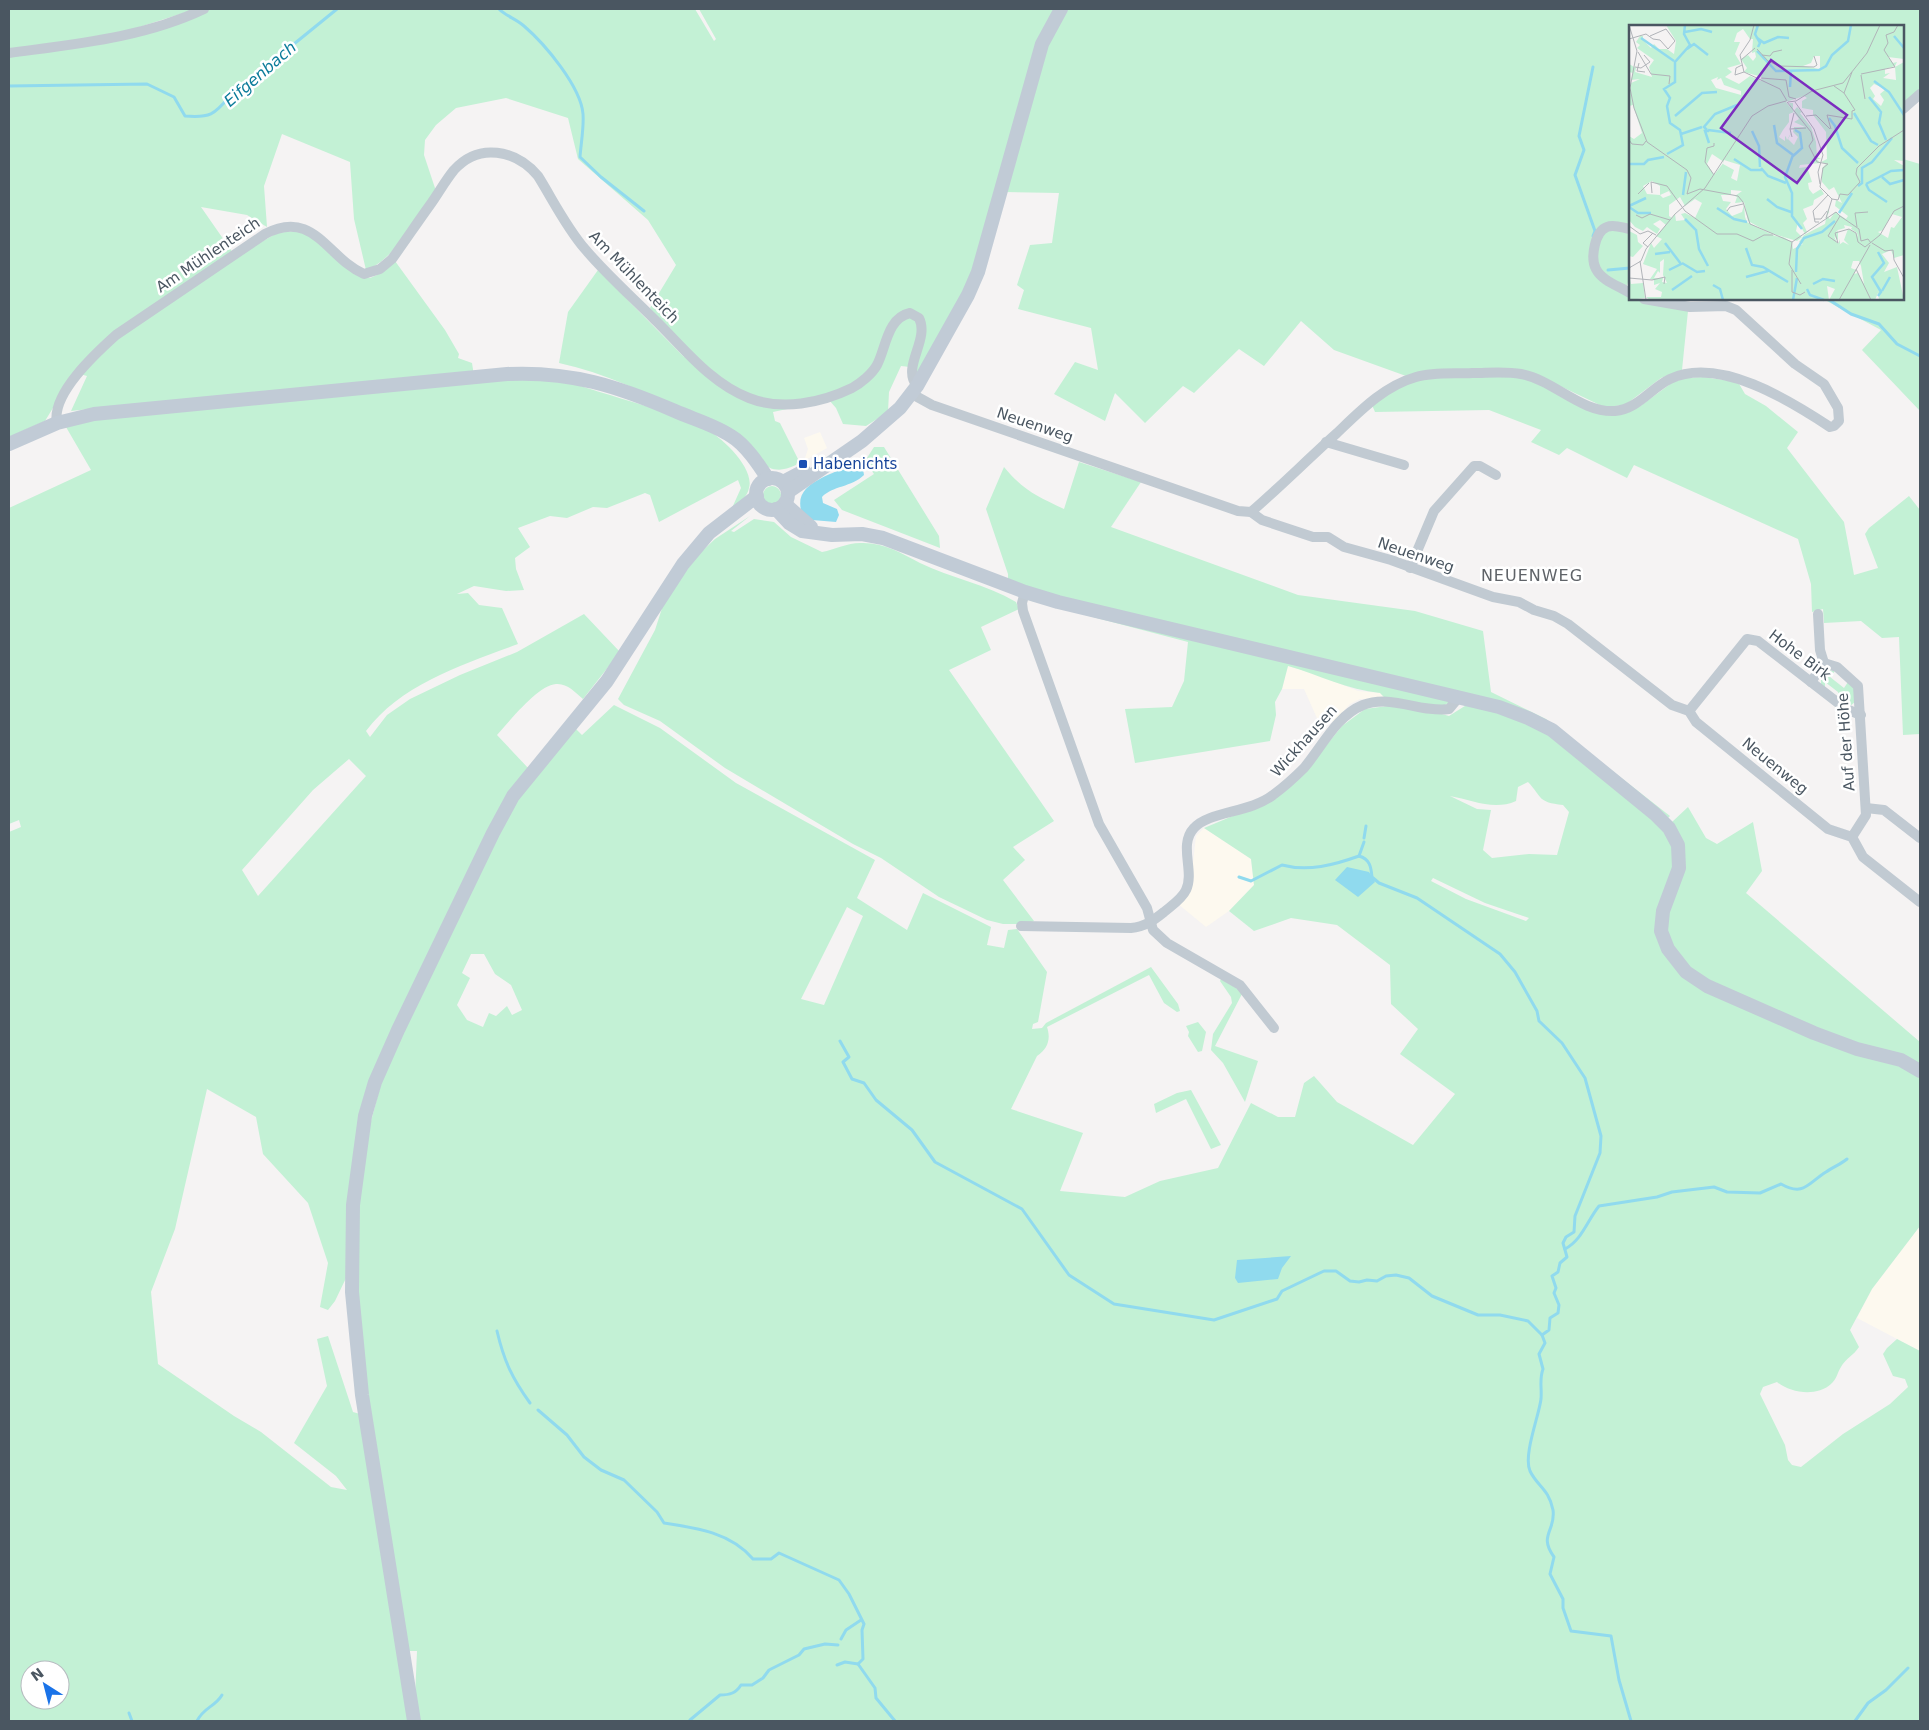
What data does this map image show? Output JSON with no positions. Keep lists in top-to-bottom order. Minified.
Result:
{"streets":{"street":["Am Mühlenteich","Neuenweg","Hohe Birk","Wickhausen","Auf der Höhe"]},"crossings":[["Am Mühlenteich","Neuenweg"],["Neuenweg","Hohe Birk"],["Neuenweg","Auf der Höhe"],["Hohe Birk","Auf der Höhe"]],"districts":["NEUENWEG"],"water":["Eifgenbach"],"places":{"transit":["Habenichts"]},"north":"top left"}
